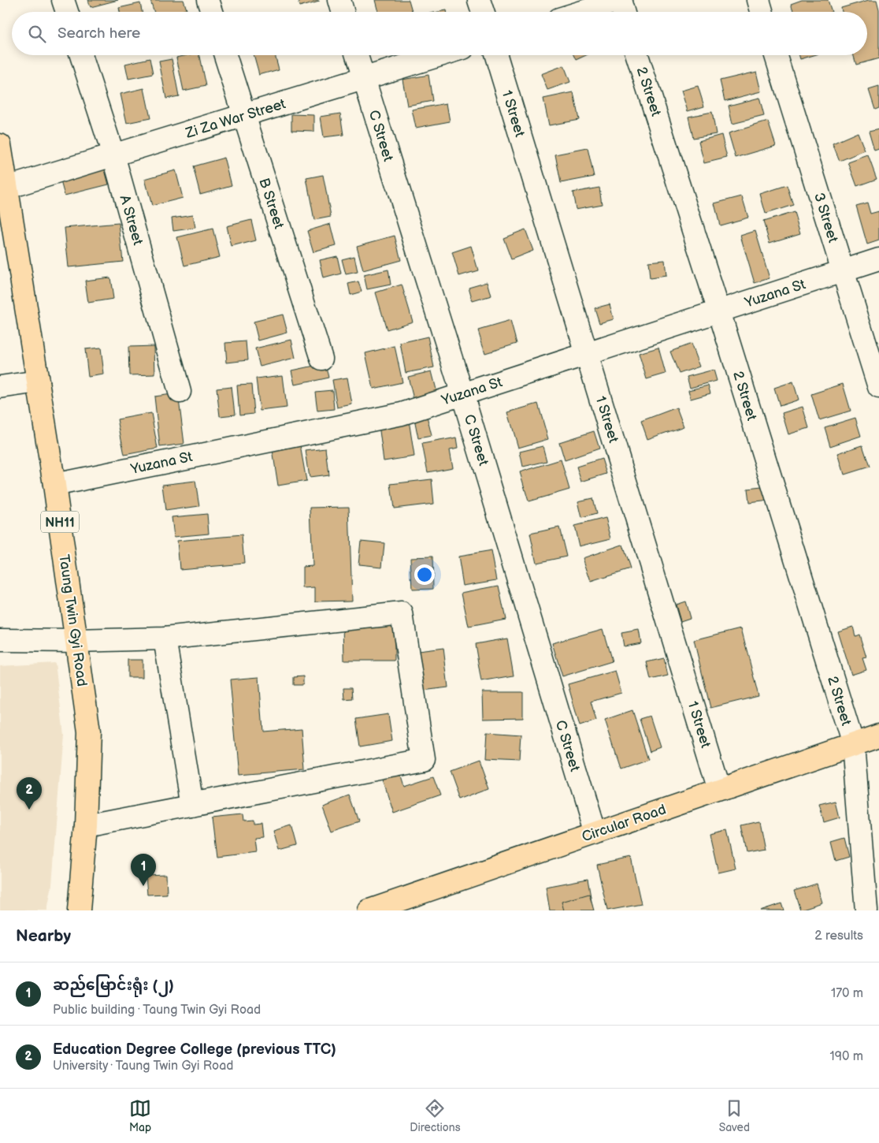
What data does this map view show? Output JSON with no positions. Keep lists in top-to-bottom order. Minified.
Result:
{"streets":{"main road":["NH11","Taung Twin Gyi Road","Circular Road"],"street":["2 Street","1 Street","Zi Za War Street","C Street","B Street","3 Street","A Street","Yuzana St"]},"crossings":[["2 Street","Yuzana St"],["2 Street","Circular Road"],["1 Street","Yuzana St"],["1 Street","Circular Road"],["Zi Za War Street","C Street"],["Zi Za War Street","B Street"],["Zi Za War Street","A Street"],["Zi Za War Street","Taung Twin Gyi Road"],["C Street","Yuzana St"],["C Street","Circular Road"],["3 Street","Yuzana St"],["Yuzana St","Taung Twin Gyi Road"]],"page":{"search":"Search here","pins":["2","1"],"heading":["Nearby","2 results"],"list":[{"mark":"1","name":"ဆည်မြောင်းရုံး (၂)","note":"Public building · Taung Twin Gyi Road","value":"170 m"},{"mark":"2","name":"Education Degree College (previous TTC)","note":"University · Taung Twin Gyi Road","value":"190 m"}],"nav":["Map","Directions","Saved"]}}
